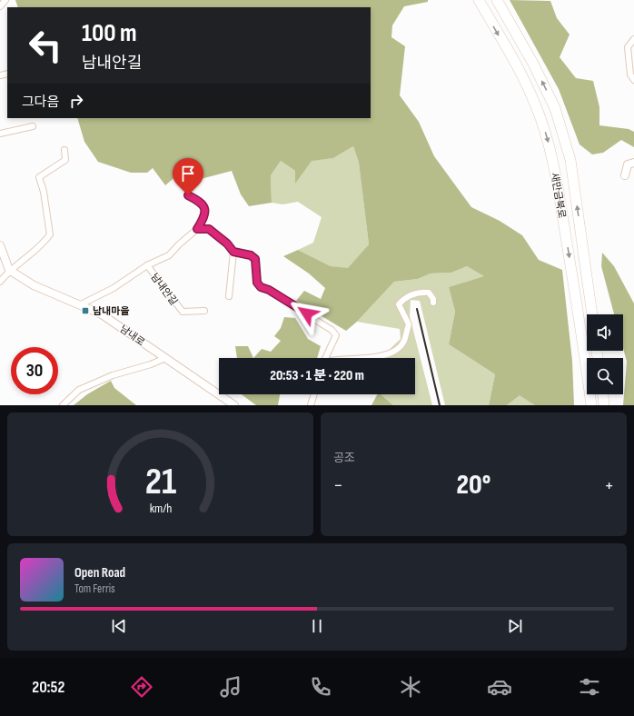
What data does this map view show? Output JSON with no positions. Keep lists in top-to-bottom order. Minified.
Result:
{"streets":{"highway":["새만금북로"],"street":["남내안길","남내로"]},"crossings":[["남내안길","남내로"]],"places":{"transit":["남내마을"]},"page":{"turn":["100 m","남내안길"],"then":"그다음","limit":"30","trip":"20:53 · 1 분 · 220 m","tile":"공조","heat":["−","20°","+"],"song":["Open Road","Tom Ferris"],"tabs":"20:52","gauge":["21","km/h"]}}
